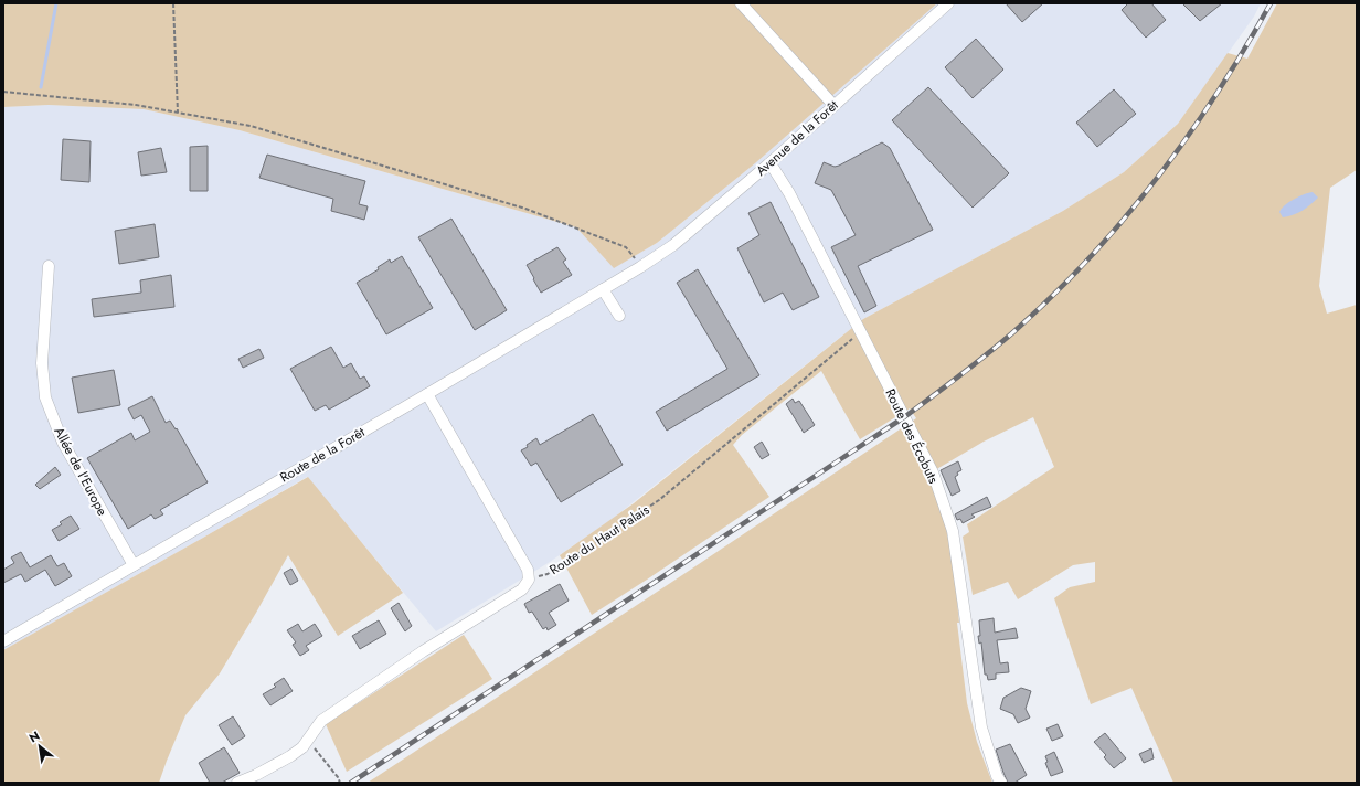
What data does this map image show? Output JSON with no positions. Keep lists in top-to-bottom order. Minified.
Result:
{"streets":{"street":["Avenue de la Forêt","Route des Écobuts","Route de la Forêt","Allée de l'Europe"],"path":["Route du Haut Palais"]},"crossings":[["Avenue de la Forêt","Route des Écobuts"],["Avenue de la Forêt","Route de la Forêt"],["Route des Écobuts","Route du Haut Palais"],["Route de la Forêt","Allée de l'Europe"]],"north":"top left"}
